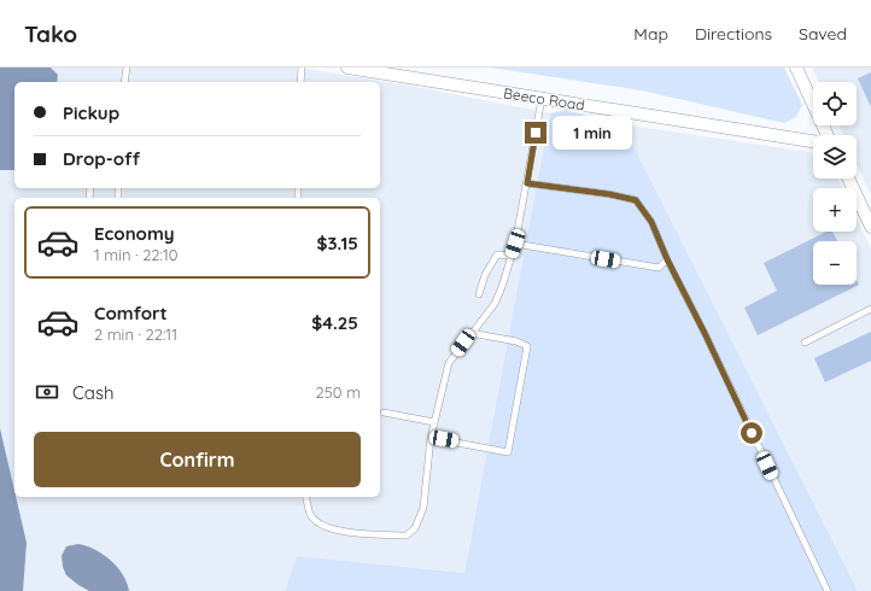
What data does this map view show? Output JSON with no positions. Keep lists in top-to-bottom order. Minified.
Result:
{"streets":{"street":["Beeco Road"]},"page":{"header":"Tako","nav":["Map","Directions","Saved"],"map_buttons":["+","−"],"banner":["Pickup","Drop-off"],"bubble":"1 min","list":[{"name":"Economy","note":"1 min · 22:10","value":"$3.15"},{"name":"Comfort","note":"2 min · 22:11","value":"$4.25"}],"pay":["Cash","250 m"],"buttons":"Confirm"}}
